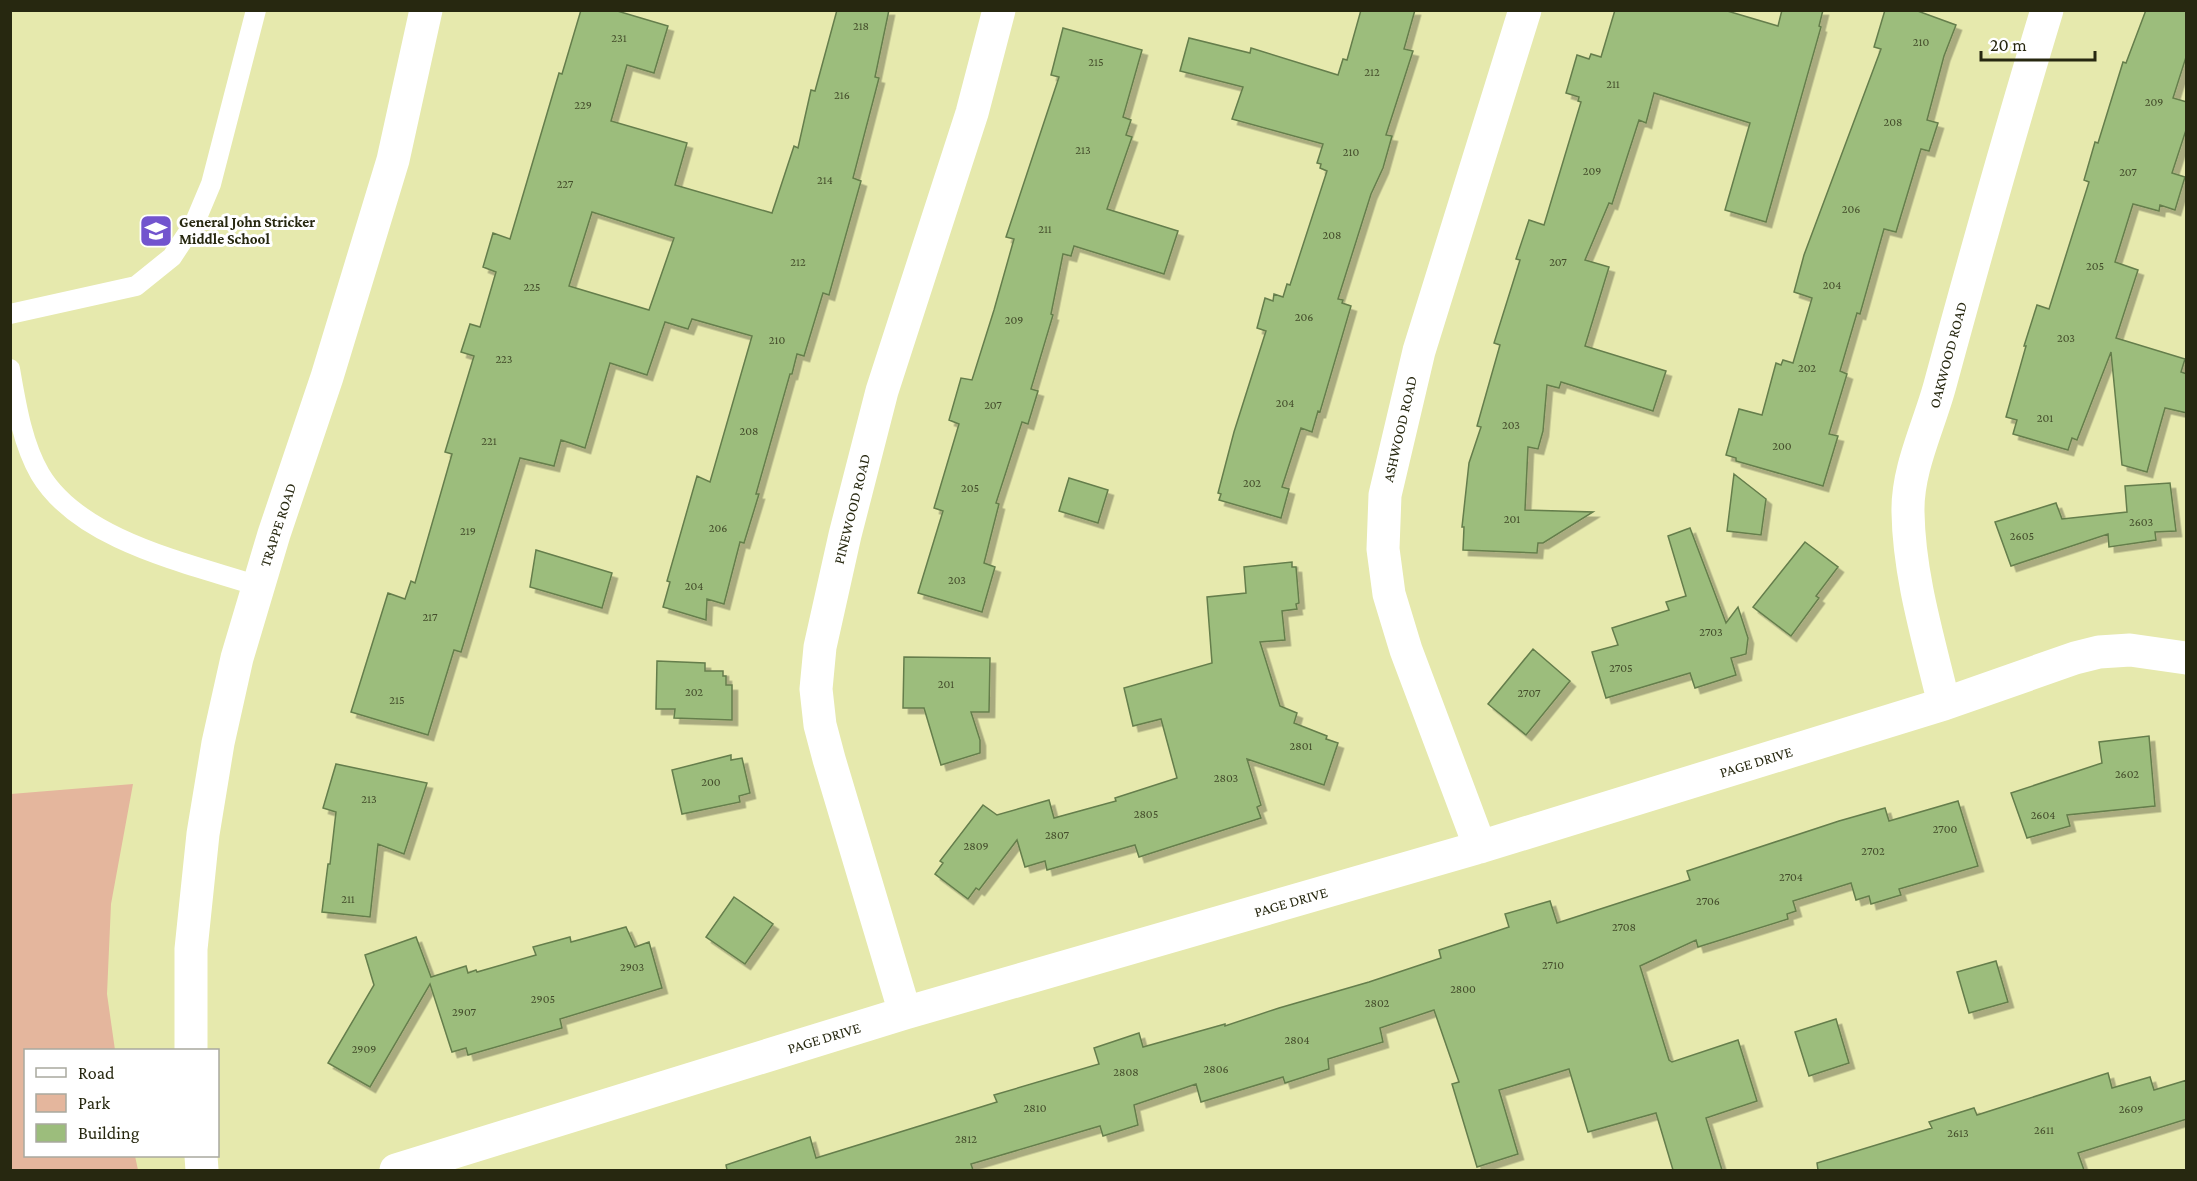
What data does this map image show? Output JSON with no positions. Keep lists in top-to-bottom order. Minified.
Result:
{"streets":{"street":["OAKWOOD ROAD","ASHWOOD ROAD","PINEWOOD ROAD","TRAPPE ROAD","PAGE DRIVE"]},"crossings":[["OAKWOOD ROAD","PAGE DRIVE"],["ASHWOOD ROAD","PAGE DRIVE"],["PINEWOOD ROAD","PAGE DRIVE"]],"places":{"school or university":["General John Stricker Middle School"]},"house_numbers":["218","231","210","215","212","211","216","209","229","208","213","210","209","207","214","227","206","211","208","212","207","205","204","225","206","209","203","210","223","202","204","207","201","203","208","221","200","202","205","201","2603","206","219","2605","203","204","217","2703","2705","201","202","2707","215","2801","2602","2803","200","213","2805","2604","2700","2807","2809","2702","2704","211","2706","2708","2710","2903","2800","2905","2802","2907","2804","2909","2806","2808","2810","2609","2611","2613","2812"],"legend":["Road","Park","Building"],"scale_bar":"20 m"}
